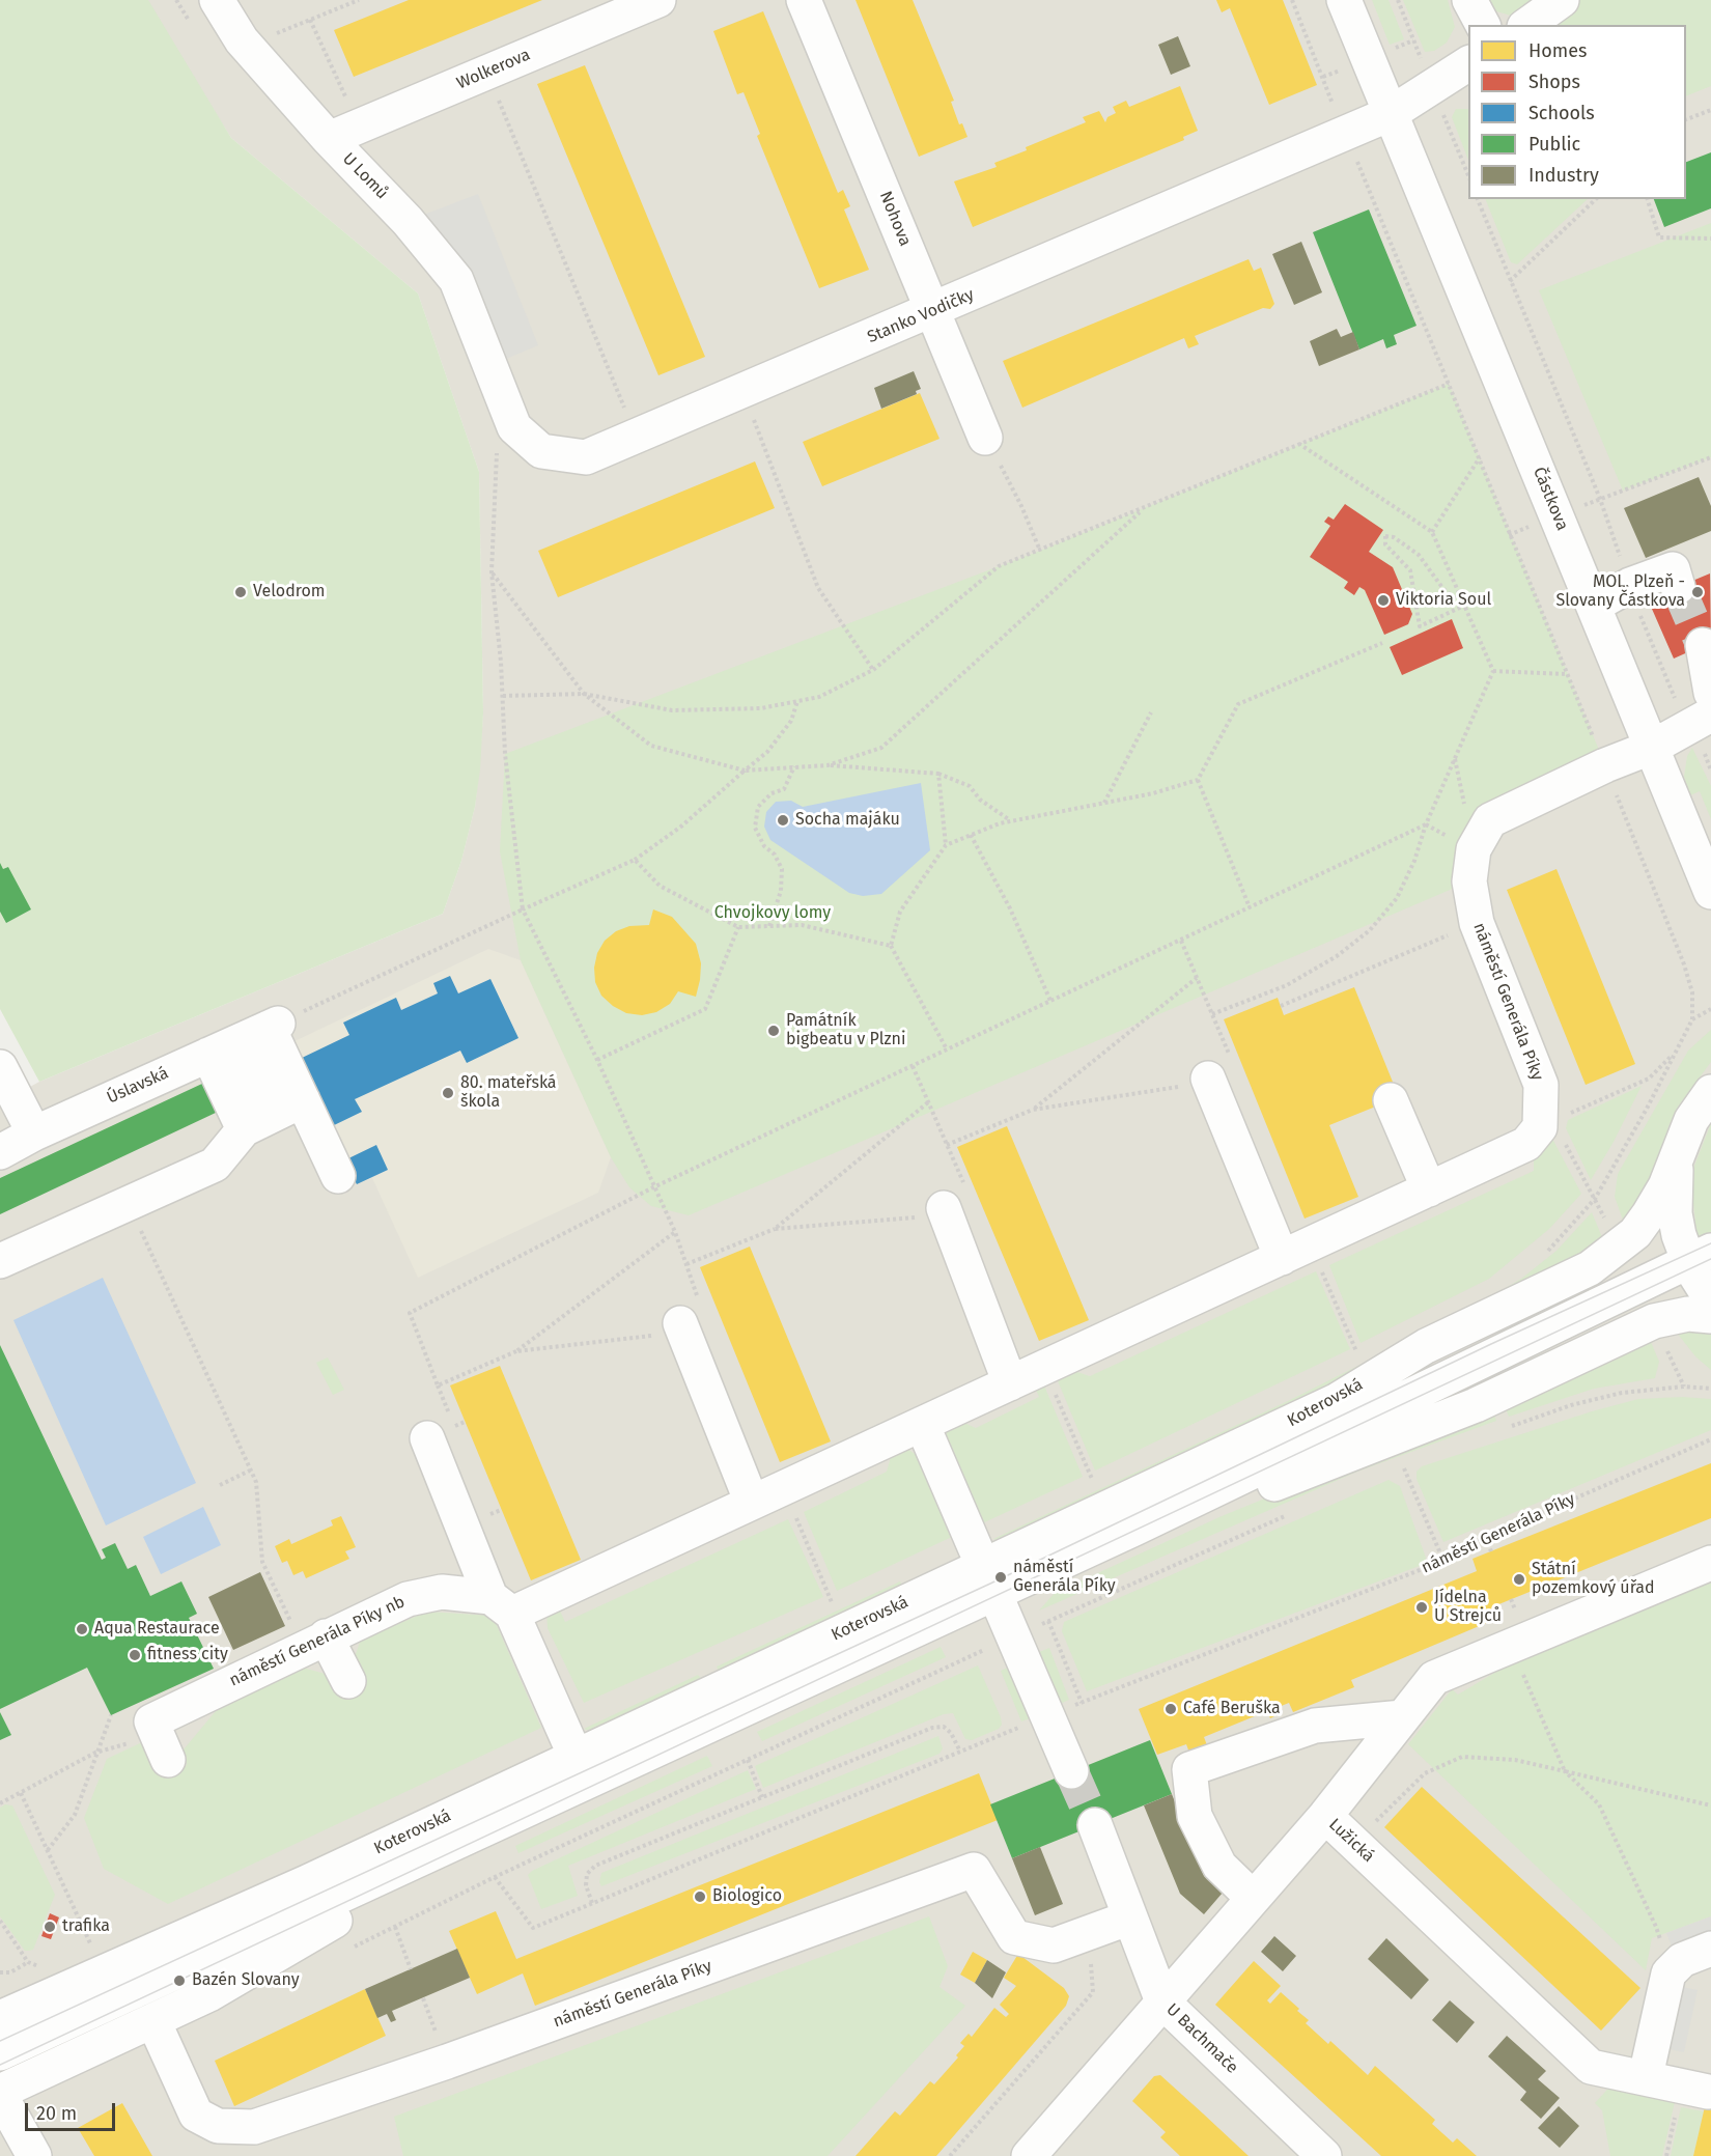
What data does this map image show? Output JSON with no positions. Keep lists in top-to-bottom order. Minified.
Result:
{"streets":{"street":["Wolkerova","U Lomů","Nohova","Stanko Vodičky","Částkova","náměstí Generála Píky","Úslavská","Koterovská","náměstí Generála Píky nb","Lužická","U Bachmače"]},"crossings":[["Wolkerova","U Lomů"],["U Lomů","Stanko Vodičky"],["Nohova","Stanko Vodičky"],["Stanko Vodičky","Částkova"],["náměstí Generála Píky","Koterovská"],["náměstí Generála Píky","U Bachmače"],["Lužická","U Bachmače"]],"parks":["Chvojkovy lomy"],"places":["Velodrom","MOL, Plzeň - Slovany Částkova","Viktoria Soul","Socha majáku","Památník bigbeatu v Plzni","80. mateřská škola","náměstí Generála Píky","Státní pozemkový úřad","Jídelna U Strejců","Aqua Restaurace","fitness city","Café Beruška","Biologico","trafika","Bazén Slovany"],"legend":["Homes","Shops","Schools","Public","Industry"],"scale_bar":"20 m"}
